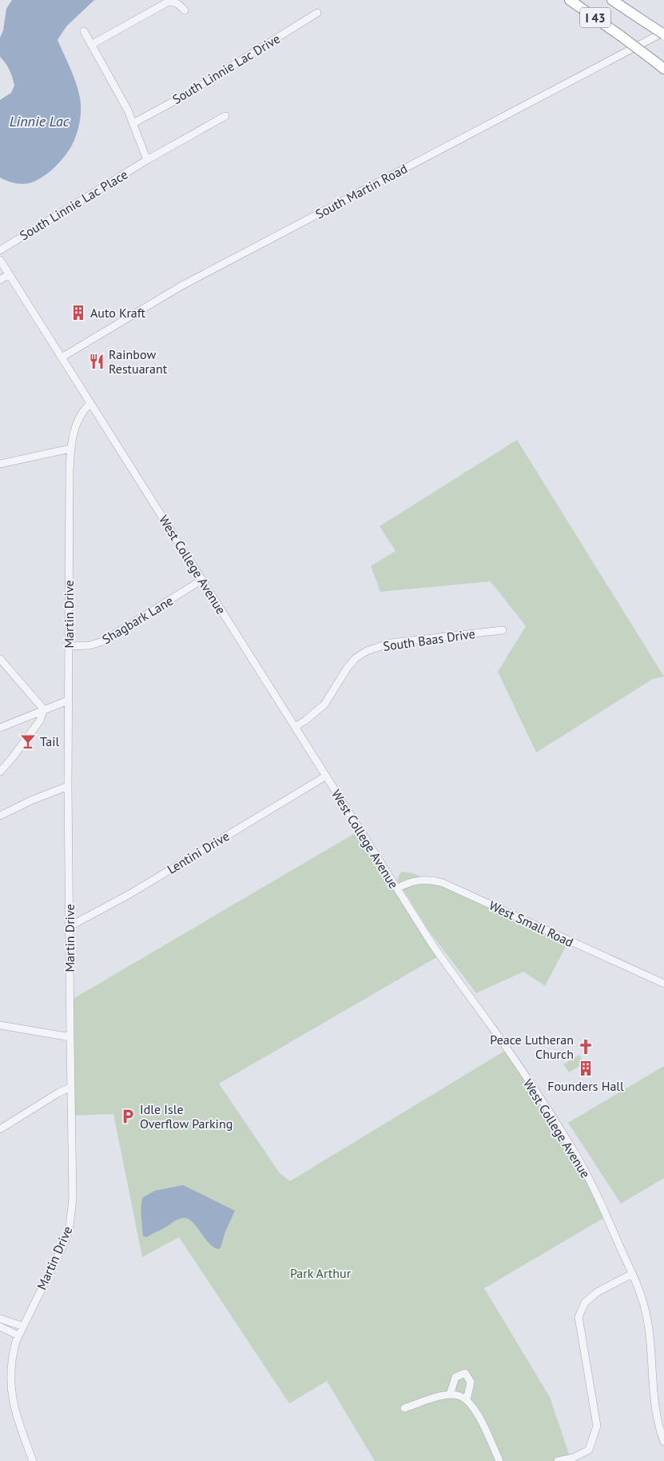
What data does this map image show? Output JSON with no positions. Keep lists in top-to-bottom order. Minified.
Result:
{"streets":{"highway":["I 43"],"street":["South Linnie Lac Drive","South Martin Road","South Linnie Lac Place","West College Avenue","Martin Drive","Shagbark Lane","South Baas Drive","Lentini Drive","West Small Road"]},"crossings":[["I 43","South Martin Road"],["South Martin Road","West College Avenue"],["West College Avenue","Martin Drive"],["West College Avenue","Shagbark Lane"],["West College Avenue","South Baas Drive"],["West College Avenue","Lentini Drive"],["West College Avenue","West Small Road"],["Martin Drive","Shagbark Lane"],["Martin Drive","Lentini Drive"]],"water":["Linnie Lac"],"parks":["Park Arthur"],"places":{"building":["Auto Kraft","Founders Hall"],"restaurant":["Rainbow Restuarant"],"bar":["Tail"],"church":["Peace Lutheran Church"],"parking":["Idle Isle Overflow Parking"]}}
